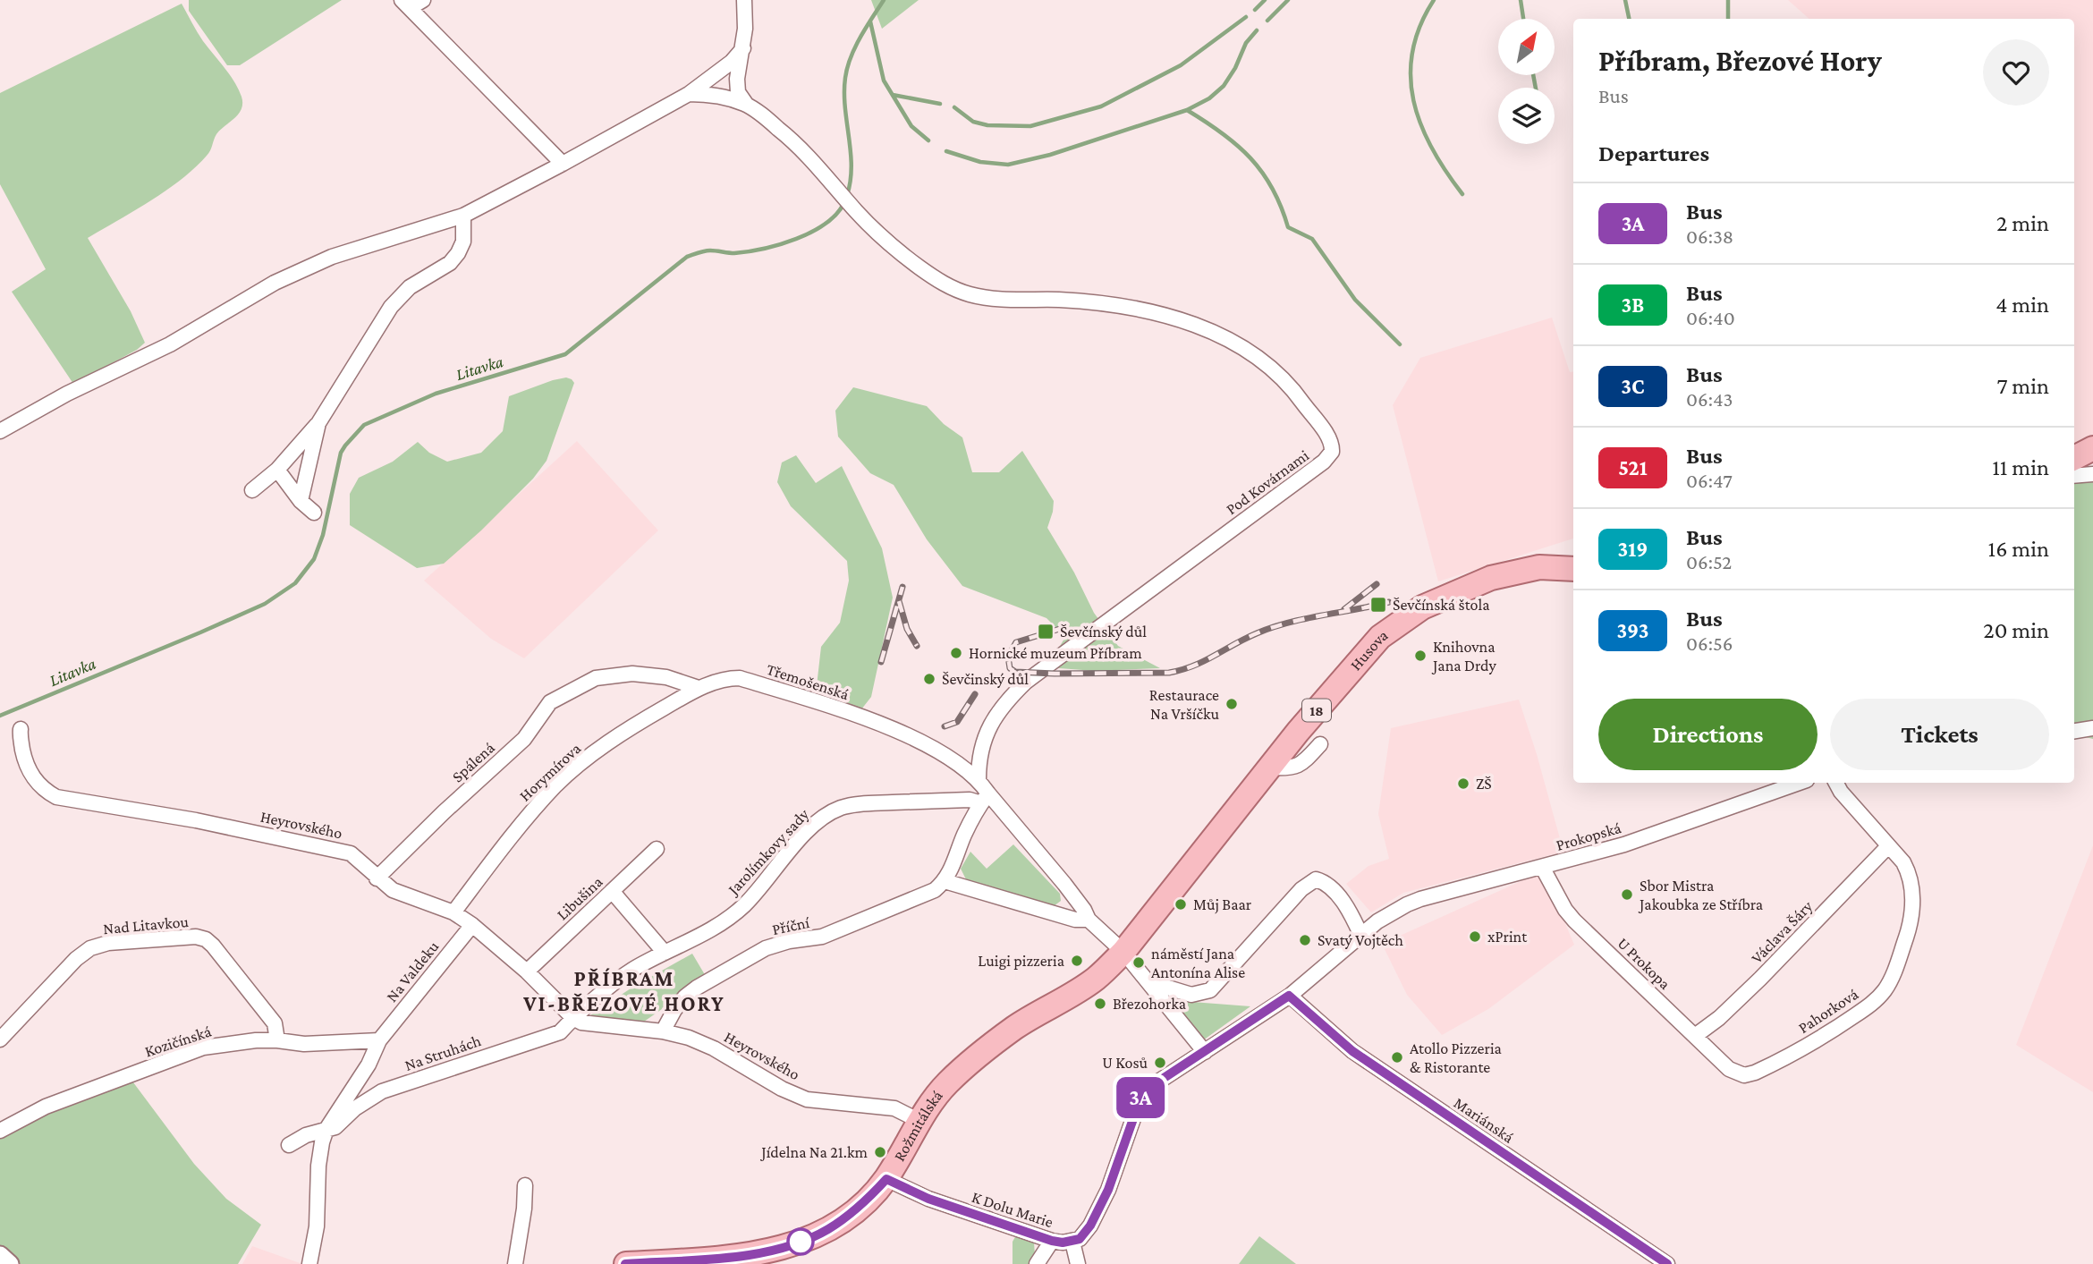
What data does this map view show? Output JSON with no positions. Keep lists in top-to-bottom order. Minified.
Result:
{"streets":{"main road":["Husova","18","Rožmitálská"],"street":["Pod Kovárnami","Třemošenská","Spálená","Horymírova","Heyrovského","Prokopská","Jarolímkovy sady","Libušina","Nad Litavkou","Příční","Václava Šáry","U Prokopa","Na Valdeku","Pahorková","Kozičínská","Na Struhách","Mariánská","K Dolu Marie"]},"crossings":[["Pod Kovárnami","Třemošenská"],["Husova","Třemošenská"],["Husova","Rožmitálská"],["Třemošenská","Spálená"],["Třemošenská","Horymírova"],["Třemošenská","Prokopská"],["Třemošenská","Jarolímkovy sady"],["Třemošenská","Rožmitálská"],["Spálená","Horymírova"],["Spálená","Heyrovského"],["Horymírova","Heyrovského"],["Heyrovského","Jarolímkovy sady"],["Heyrovského","Libušina"],["Heyrovského","Příční"],["Heyrovského","Na Valdeku"],["Heyrovského","Na Struhách"],["Heyrovského","Rožmitálská"],["Prokopská","U Prokopa"],["Prokopská","Mariánská"],["Prokopská","K Dolu Marie"],["Jarolímkovy sady","Na Struhách"],["Nad Litavkou","Kozičínská"],["Václava Šáry","U Prokopa"],["Václava Šáry","Pahorková"],["U Prokopa","Pahorková"],["Na Valdeku","Kozičínská"],["Rožmitálská","K Dolu Marie"]],"districts":["PŘÍBRAM VI-BŘEZOVÉ HORY"],"water":["Litavka"],"places":{"transit":["Ševčínská štola","Ševčínský důl"],"other":["Hornické muzeum Příbram","Knihovna Jana Drdy","Ševčinský důl","Restaurace Na Vršíčku","ZŠ","Sbor Mistra Jakoubka ze Stříbra","Můj Baar","xPrint","Svatý Vojtěch","Luigi pizzeria","náměstí Jana Antonína Alise","Březohorka","Atollo Pizzeria & Ristorante","U Kosů","Jídelna Na 21.km"]},"lines":["bus line 3A"],"north":"top right","page":{"on_map":"3A","heading":[["Příbram, Březové Hory","Bus"],"Departures"],"list":[{"mark":"3A","name":"Bus","note":"06:38","value":"2 min"},{"mark":"3B","name":"Bus","note":"06:40","value":"4 min"},{"mark":"3C","name":"Bus","note":"06:43","value":"7 min"},{"mark":"521","name":"Bus","note":"06:47","value":"11 min"},{"mark":"319","name":"Bus","note":"06:52","value":"16 min"},{"mark":"393","name":"Bus","note":"06:56","value":"20 min"}],"buttons":["Directions","Tickets"]}}
